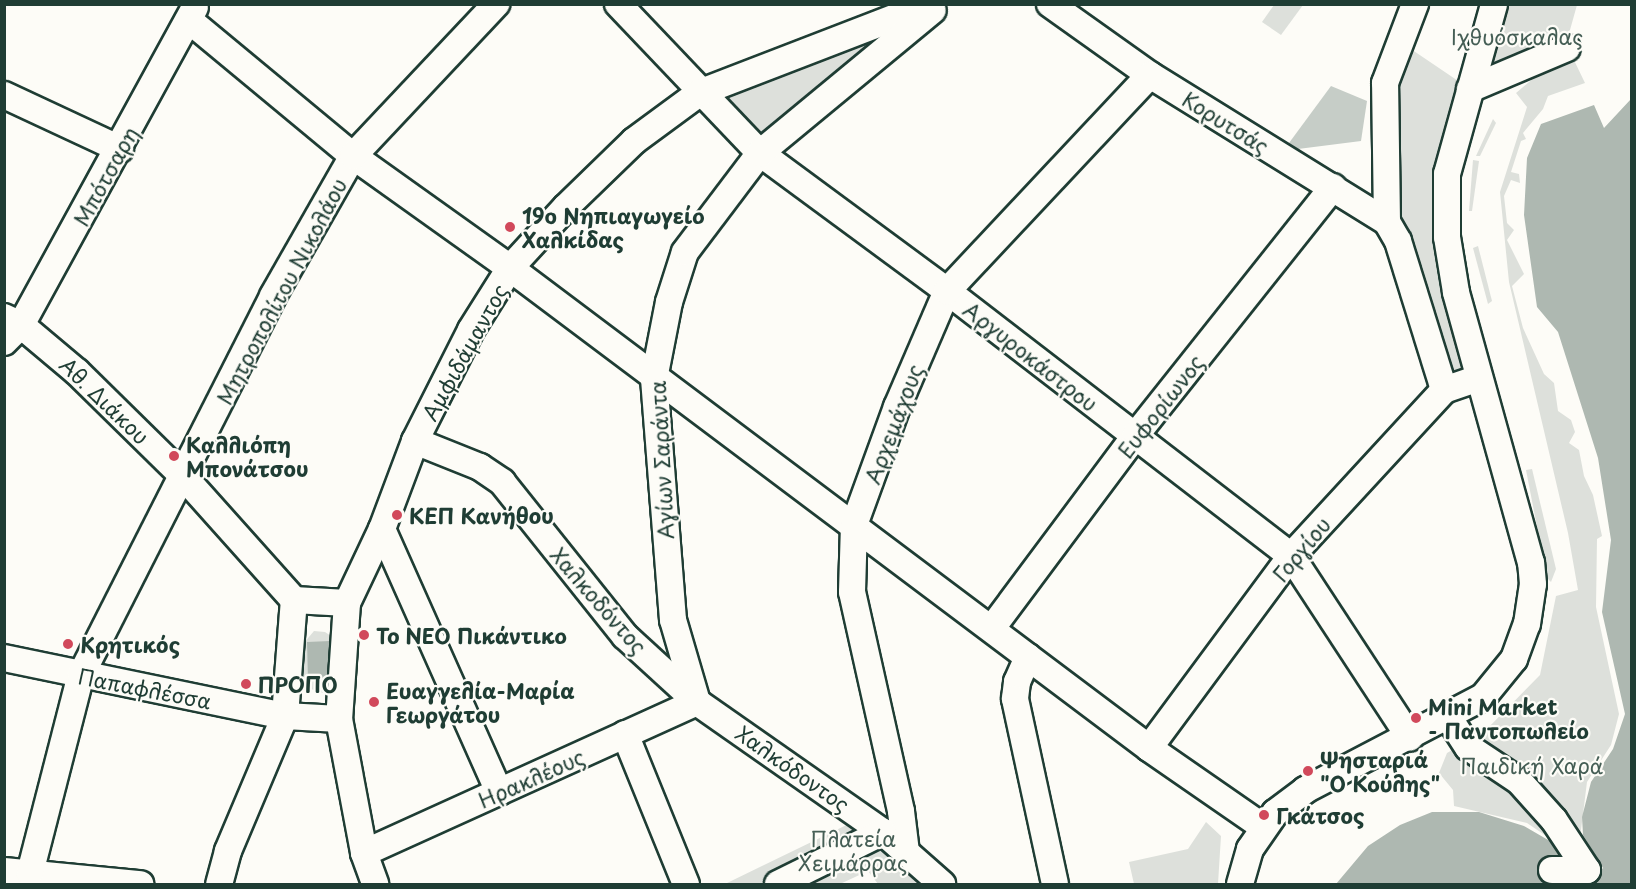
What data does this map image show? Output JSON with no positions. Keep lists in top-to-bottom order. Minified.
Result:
{"streets":{"street":["Κορυτσάς","Μπότσαρη","Μητροπολίτου Νικολάου","Αμφιδάμαντος","Αργυροκάστρου","Αθ. Διάκου","Ευφορίωνος","Αρχεμάχους","Αγίων Σαράντα","Γοργίου","Χαλκοδόντος","Παπαφλέσσα","Χαλκόδοντος","Ηρακλέους"]},"crossings":[["Κορυτσάς","Ευφορίωνος"],["Κορυτσάς","Αρχεμάχους"],["Μπότσαρη","Αθ. Διάκου"],["Μητροπολίτου Νικολάου","Αθ. Διάκου"],["Μητροπολίτου Νικολάου","Παπαφλέσσα"],["Αμφιδάμαντος","Αργυροκάστρου"],["Αμφιδάμαντος","Χαλκοδόντος"],["Αργυροκάστρου","Ευφορίωνος"],["Αργυροκάστρου","Αρχεμάχους"],["Αργυροκάστρου","Αγίων Σαράντα"],["Αργυροκάστρου","Γοργίου"],["Αρχεμάχους","Χαλκόδοντος"],["Αγίων Σαράντα","Χαλκοδόντος"],["Αγίων Σαράντα","Χαλκόδοντος"],["Αγίων Σαράντα","Ηρακλέους"],["Χαλκοδόντος","Χαλκόδοντος"],["Χαλκοδόντος","Ηρακλέους"],["Χαλκόδοντος","Ηρακλέους"]],"parks":["Ιχθυόσκαλας","Παιδική Χαρά","Πλατεία Χειμάρρας"],"places":["19ο Νηπιαγωγείο Χαλκίδας","Καλλιόπη Μπονάτσου","ΚΕΠ Κανήθου","Το ΝΕΟ Πικάντικο","Κρητικός","ΠΡΟΠΟ","Ευαγγελία-Μαρία Γεωργάτου","Mini Market - Παντοπωλείο","Ψησταριά \"Ο Κούλης\"","Γκάτσος"]}
